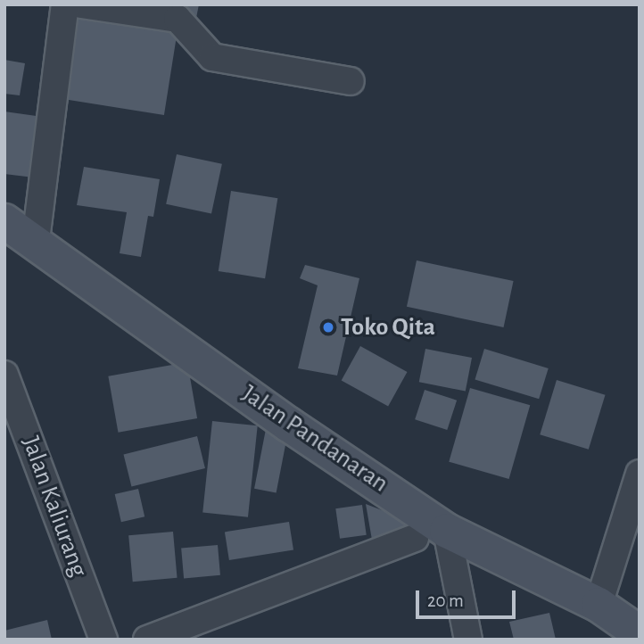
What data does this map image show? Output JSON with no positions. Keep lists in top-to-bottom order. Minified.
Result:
{"streets":{"main road":["Jalan Pandanaran"],"street":["Jalan Kaliurang"]},"places":["Toko Qita"],"scale_bar":"20 m"}
